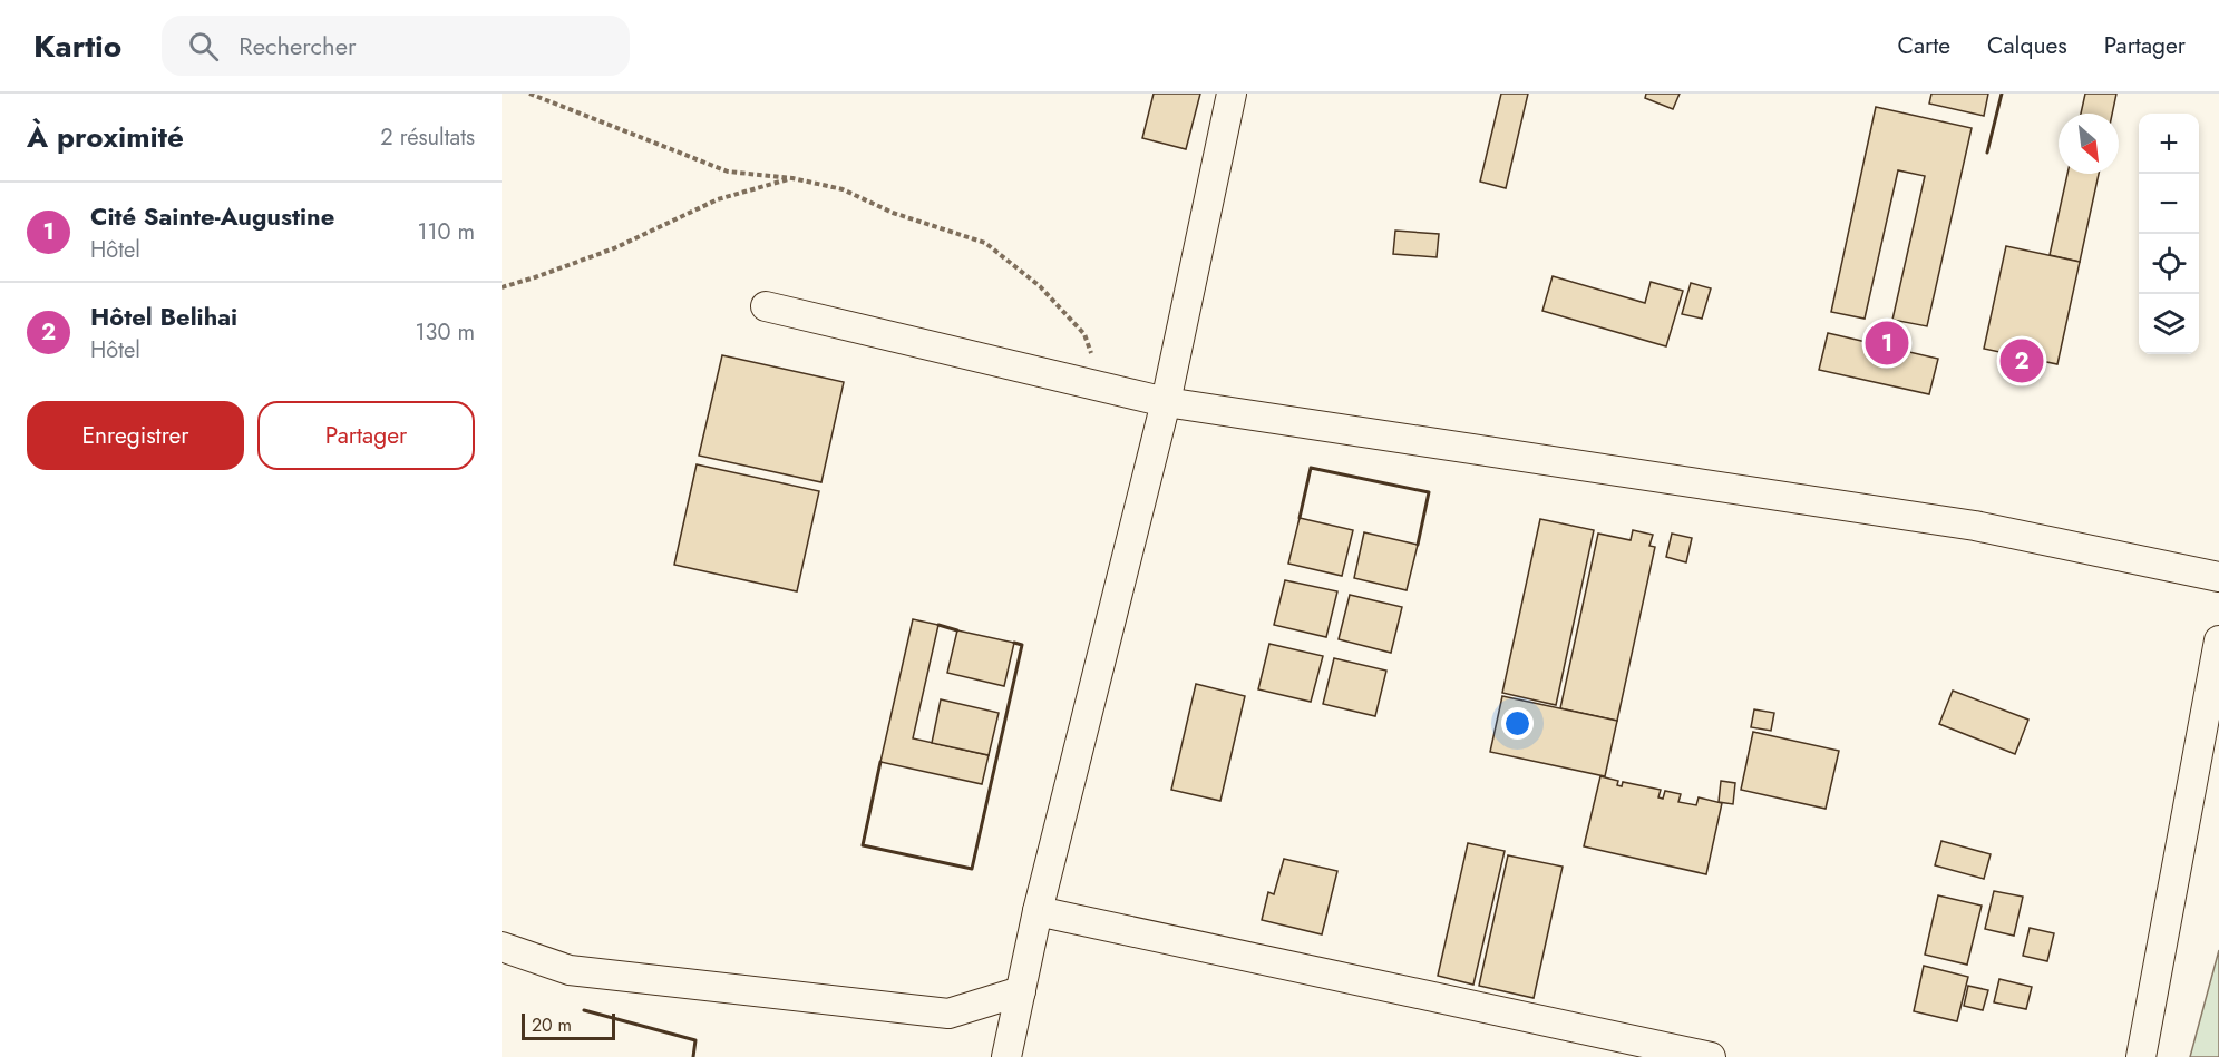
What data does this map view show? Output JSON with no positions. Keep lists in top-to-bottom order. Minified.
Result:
{"scale_bar":"20 m","north":"bottom right","page":{"header":"Kartio","search":"Rechercher","nav":["Carte","Calques","Partager"],"heading":["À proximité","2 résultats"],"map_buttons":["+","−"],"list":[{"mark":"1","name":"Cité Sainte-Augustine","note":"Hôtel","value":"110 m"},{"mark":"2","name":"Hôtel Belihai","note":"Hôtel","value":"130 m"}],"pins":["1","2"],"buttons":["Enregistrer","Partager"],"scale":"20 m"}}
